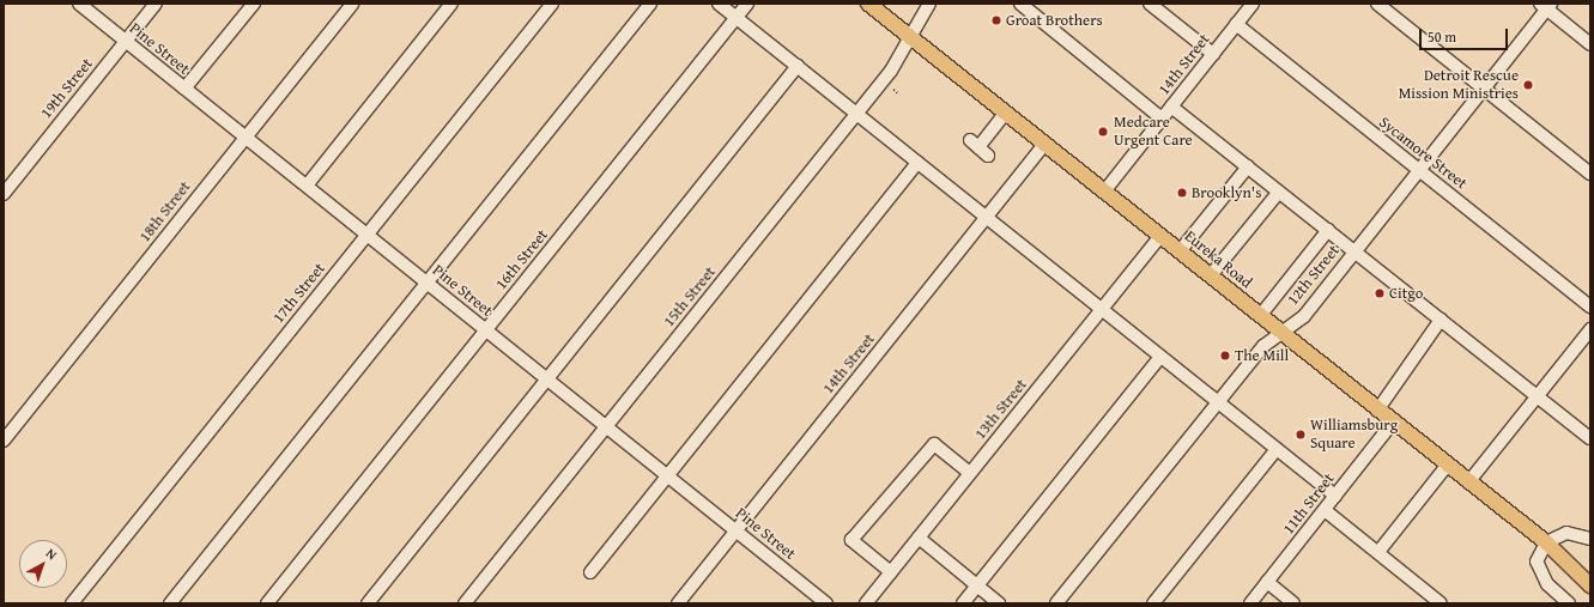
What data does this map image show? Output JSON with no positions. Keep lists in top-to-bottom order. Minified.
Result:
{"streets":{"main road":["Eureka Road"],"street":["Pine Street","14th Street","19th Street","Sycamore Street","18th Street","16th Street","12th Street","17th Street","15th Street","13th Street","11th Street"]},"crossings":[["Pine Street","14th Street"],["Pine Street","19th Street"],["Pine Street","18th Street"],["Pine Street","16th Street"],["Pine Street","17th Street"],["Pine Street","15th Street"],["14th Street","Sycamore Street"],["14th Street","Eureka Road"],["Sycamore Street","12th Street"],["Eureka Road","12th Street"],["Eureka Road","15th Street"],["Eureka Road","13th Street"],["Eureka Road","11th Street"]],"places":["Groat Brothers","Detroit Rescue Mission Ministries","Medcare Urgent Care","Brooklyn's","Citgo","The Mill","Williamsburg Square"],"scale_bar":"50 m","north":"top right"}
